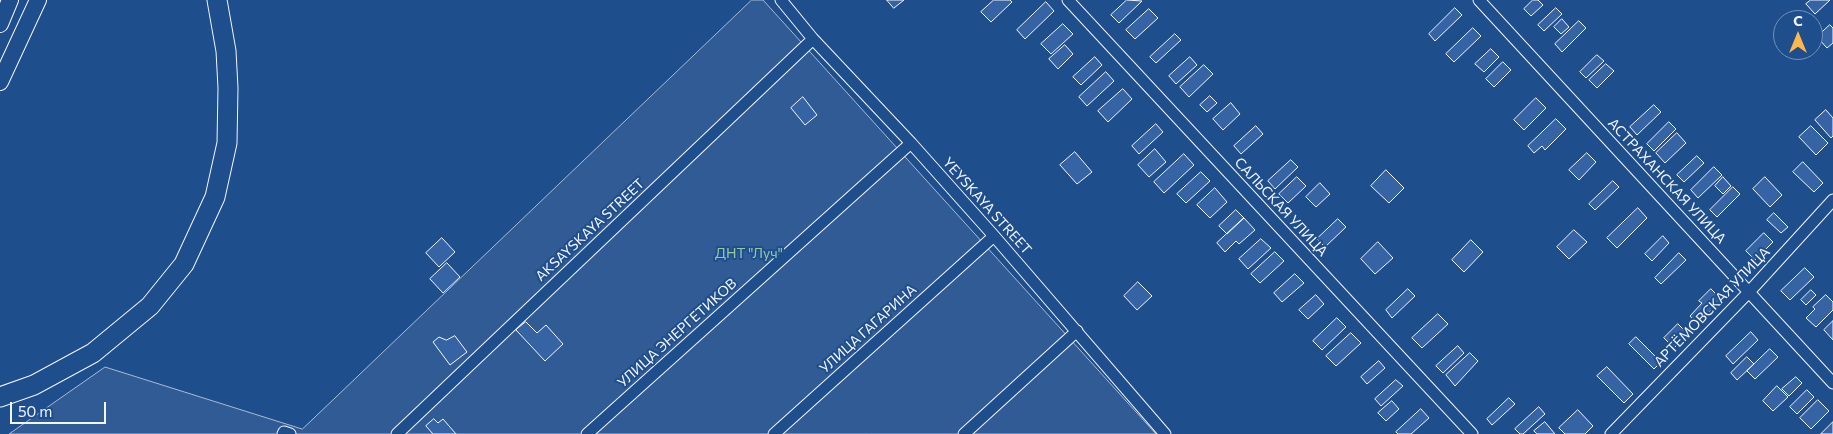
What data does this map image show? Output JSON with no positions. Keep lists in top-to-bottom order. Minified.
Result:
{"streets":{"street":["АСТРАХАНСКАЯ УЛИЦА","YEYSKAYA STREET","САЛЬСКАЯ УЛИЦА","AKSAYSKAYA STREET","АРТЁМОВСКАЯ УЛИЦА","УЛИЦА ГАГАРИНА","УЛИЦА ЭНЕРГЕТИКОВ"]},"crossings":[["АСТРАХАНСКАЯ УЛИЦА","АРТЁМОВСКАЯ УЛИЦА"],["YEYSKAYA STREET","AKSAYSKAYA STREET"],["YEYSKAYA STREET","УЛИЦА ГАГАРИНА"],["YEYSKAYA STREET","УЛИЦА ЭНЕРГЕТИКОВ"]],"parks":["ДНТ \"Луч\""],"scale_bar":"50 m","north":"top"}
